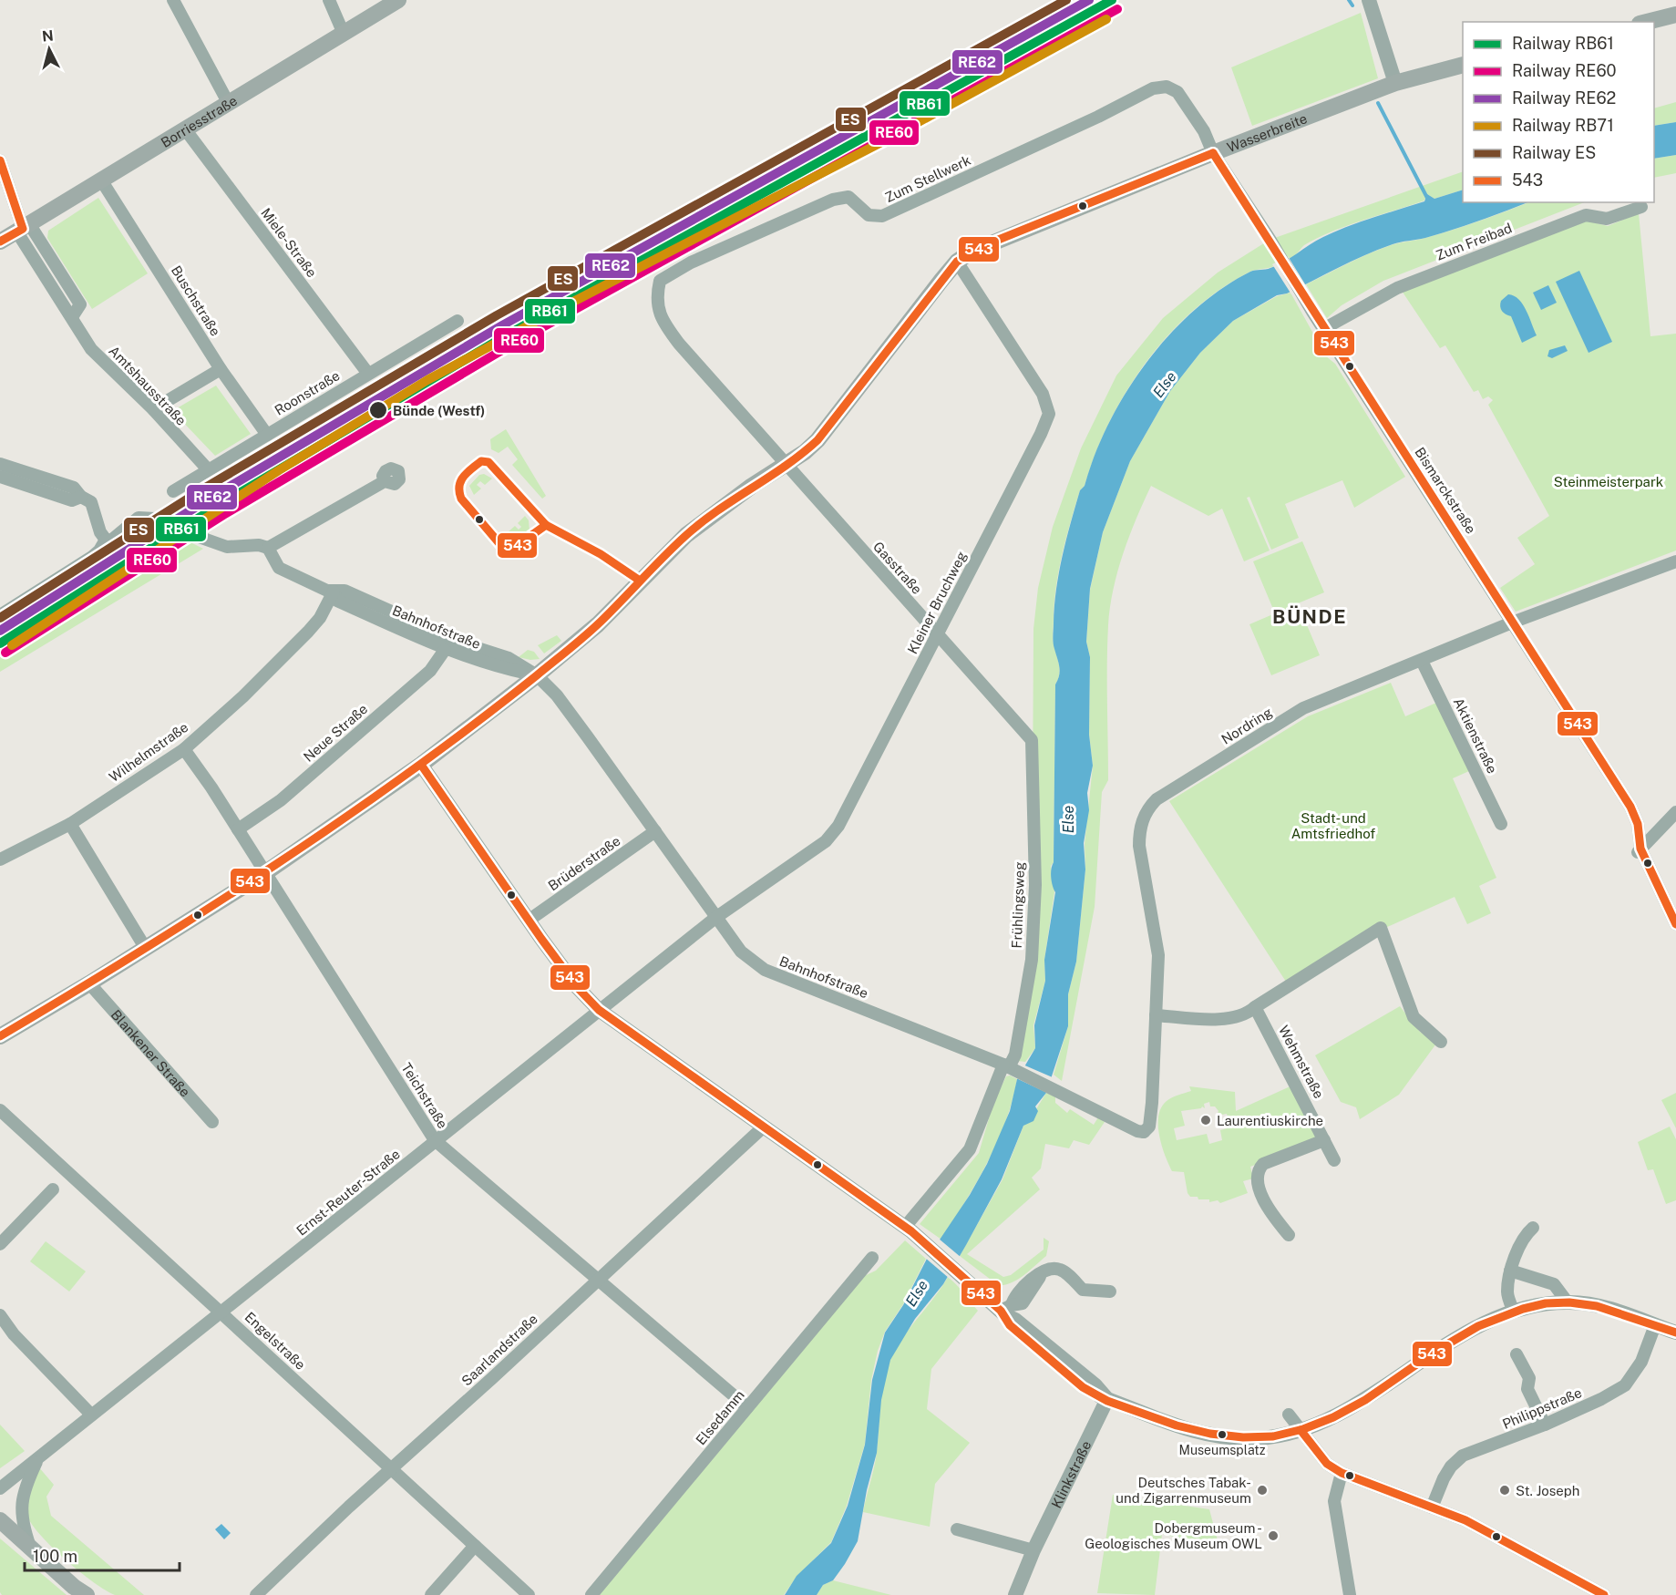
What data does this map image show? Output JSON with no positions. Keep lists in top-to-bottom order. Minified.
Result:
{"streets":{"main road":["Borriesstraße","Wasserbreite"],"street":["Zum Stellwerk","Zum Freibad","Miele-Straße","Buschstraße","Amtshausstraße","Roonstraße","Bismarckstraße","Gasstraße","Kleiner Bruchweg","Bahnhofstraße","Nordring","Neue Straße","Aktienstraße","Wilhelmstraße","Brüderstraße","Frühlingsweg","Blankener Straße","Wehmstraße","Teichstraße","Ernst-Reuter-Straße","Engelstraße","Saarlandstraße","Philippstraße","Elsedamm","Klinkstraße"]},"crossings":[["Borriesstraße","Miele-Straße"],["Borriesstraße","Buschstraße"],["Borriesstraße","Amtshausstraße"],["Wasserbreite","Zum Stellwerk"],["Wasserbreite","Bismarckstraße"],["Wasserbreite","Gasstraße"],["Wasserbreite","Kleiner Bruchweg"],["Wasserbreite","Bahnhofstraße"],["Zum Stellwerk","Bismarckstraße"],["Zum Stellwerk","Gasstraße"],["Zum Freibad","Bismarckstraße"],["Miele-Straße","Roonstraße"],["Buschstraße","Roonstraße"],["Amtshausstraße","Roonstraße"],["Bismarckstraße","Nordring"],["Gasstraße","Kleiner Bruchweg"],["Gasstraße","Frühlingsweg"],["Kleiner Bruchweg","Bahnhofstraße"],["Kleiner Bruchweg","Ernst-Reuter-Straße"],["Bahnhofstraße","Nordring"],["Bahnhofstraße","Neue Straße"],["Bahnhofstraße","Wilhelmstraße"],["Bahnhofstraße","Brüderstraße"],["Bahnhofstraße","Frühlingsweg"],["Bahnhofstraße","Ernst-Reuter-Straße"],["Nordring","Aktienstraße"],["Neue Straße","Teichstraße"],["Wilhelmstraße","Teichstraße"],["Teichstraße","Ernst-Reuter-Straße"],["Teichstraße","Saarlandstraße"],["Teichstraße","Elsedamm"],["Ernst-Reuter-Straße","Engelstraße"],["Engelstraße","Saarlandstraße"]],"districts":["BÜNDE"],"water":["Else"],"parks":["Steinmeisterpark","Stadt- und Amtsfriedhof"],"places":["Bünde (Westf)","Laurentiuskirche","Museumsplatz","Deutsches Tabak- und Zigarrenmuseum","St. Joseph","Dobergmuseum - Geologisches Museum OWL"],"lines":["rail line RB61","rail line RE62","rail line ES","rail line RE60","rail line RB71","transit line 543"],"legend":["Railway RB61","Railway RE60","Railway RE62","Railway RB71","Railway ES","543"],"scale_bar":"100 m","north":"top"}
